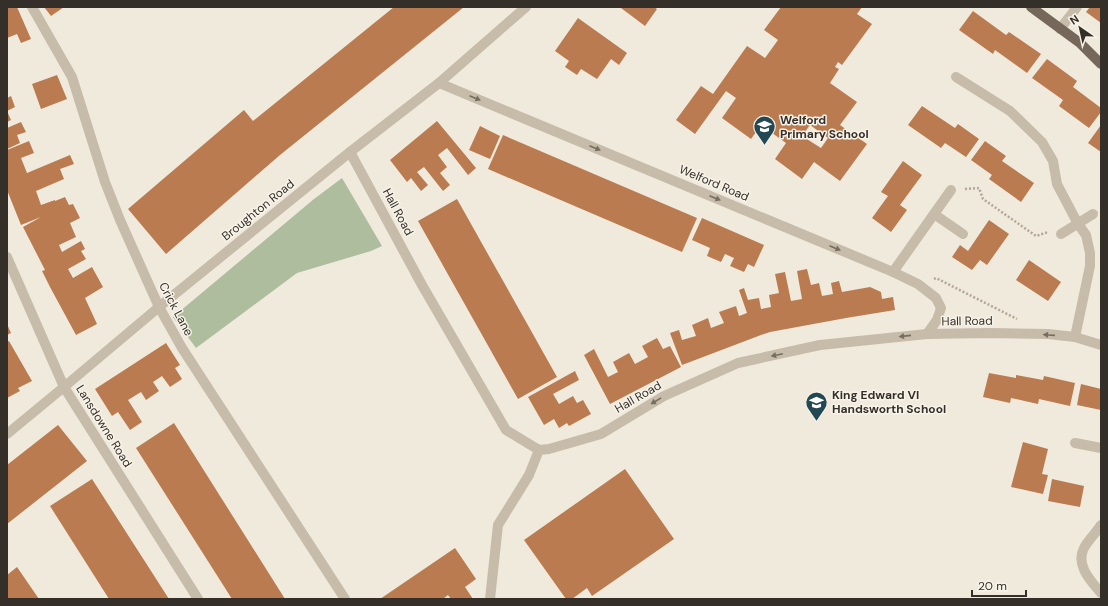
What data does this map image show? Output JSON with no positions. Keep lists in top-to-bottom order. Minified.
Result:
{"streets":{"street":["Welford Road","Broughton Road","Hall Road","Crick Lane","Lansdowne Road"]},"crossings":[["Welford Road","Broughton Road"],["Welford Road","Hall Road"],["Broughton Road","Hall Road"],["Broughton Road","Crick Lane"],["Broughton Road","Lansdowne Road"]],"one_way":["Welford Road","Hall Road"],"places":{"school or university":["Welford Primary School","King Edward VI Handsworth School"]},"scale_bar":"20 m","north":"top left"}
